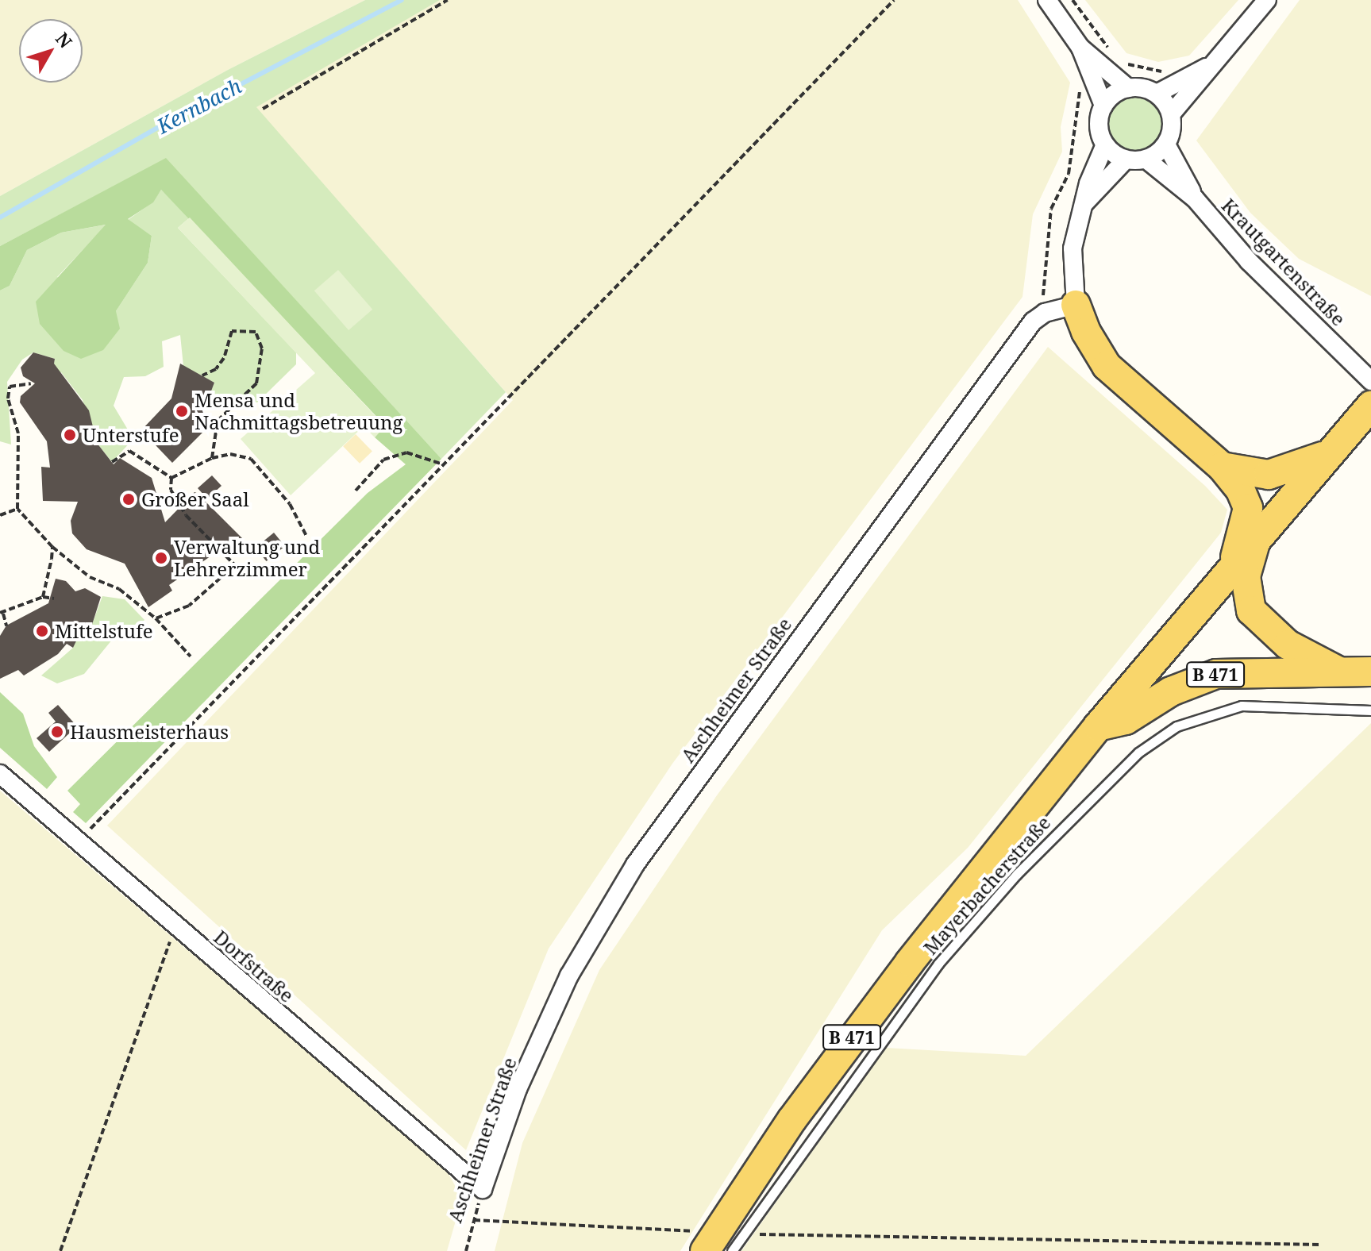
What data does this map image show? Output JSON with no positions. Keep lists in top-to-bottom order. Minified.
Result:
{"streets":{"main road":["B 471"],"street":["Krautgartenstraße","Aschheimer Straße","Dorfstraße"],"lane":["Mayerbacherstraße"]},"crossings":[["Aschheimer Straße","Dorfstraße"]],"water":["Kernbach"],"places":["Mensa und Nachmittagsbetreuung","Unterstufe","Großer Saal","Verwaltung und Lehrerzimmer","Mittelstufe","Hausmeisterhaus"],"north":"top right"}
